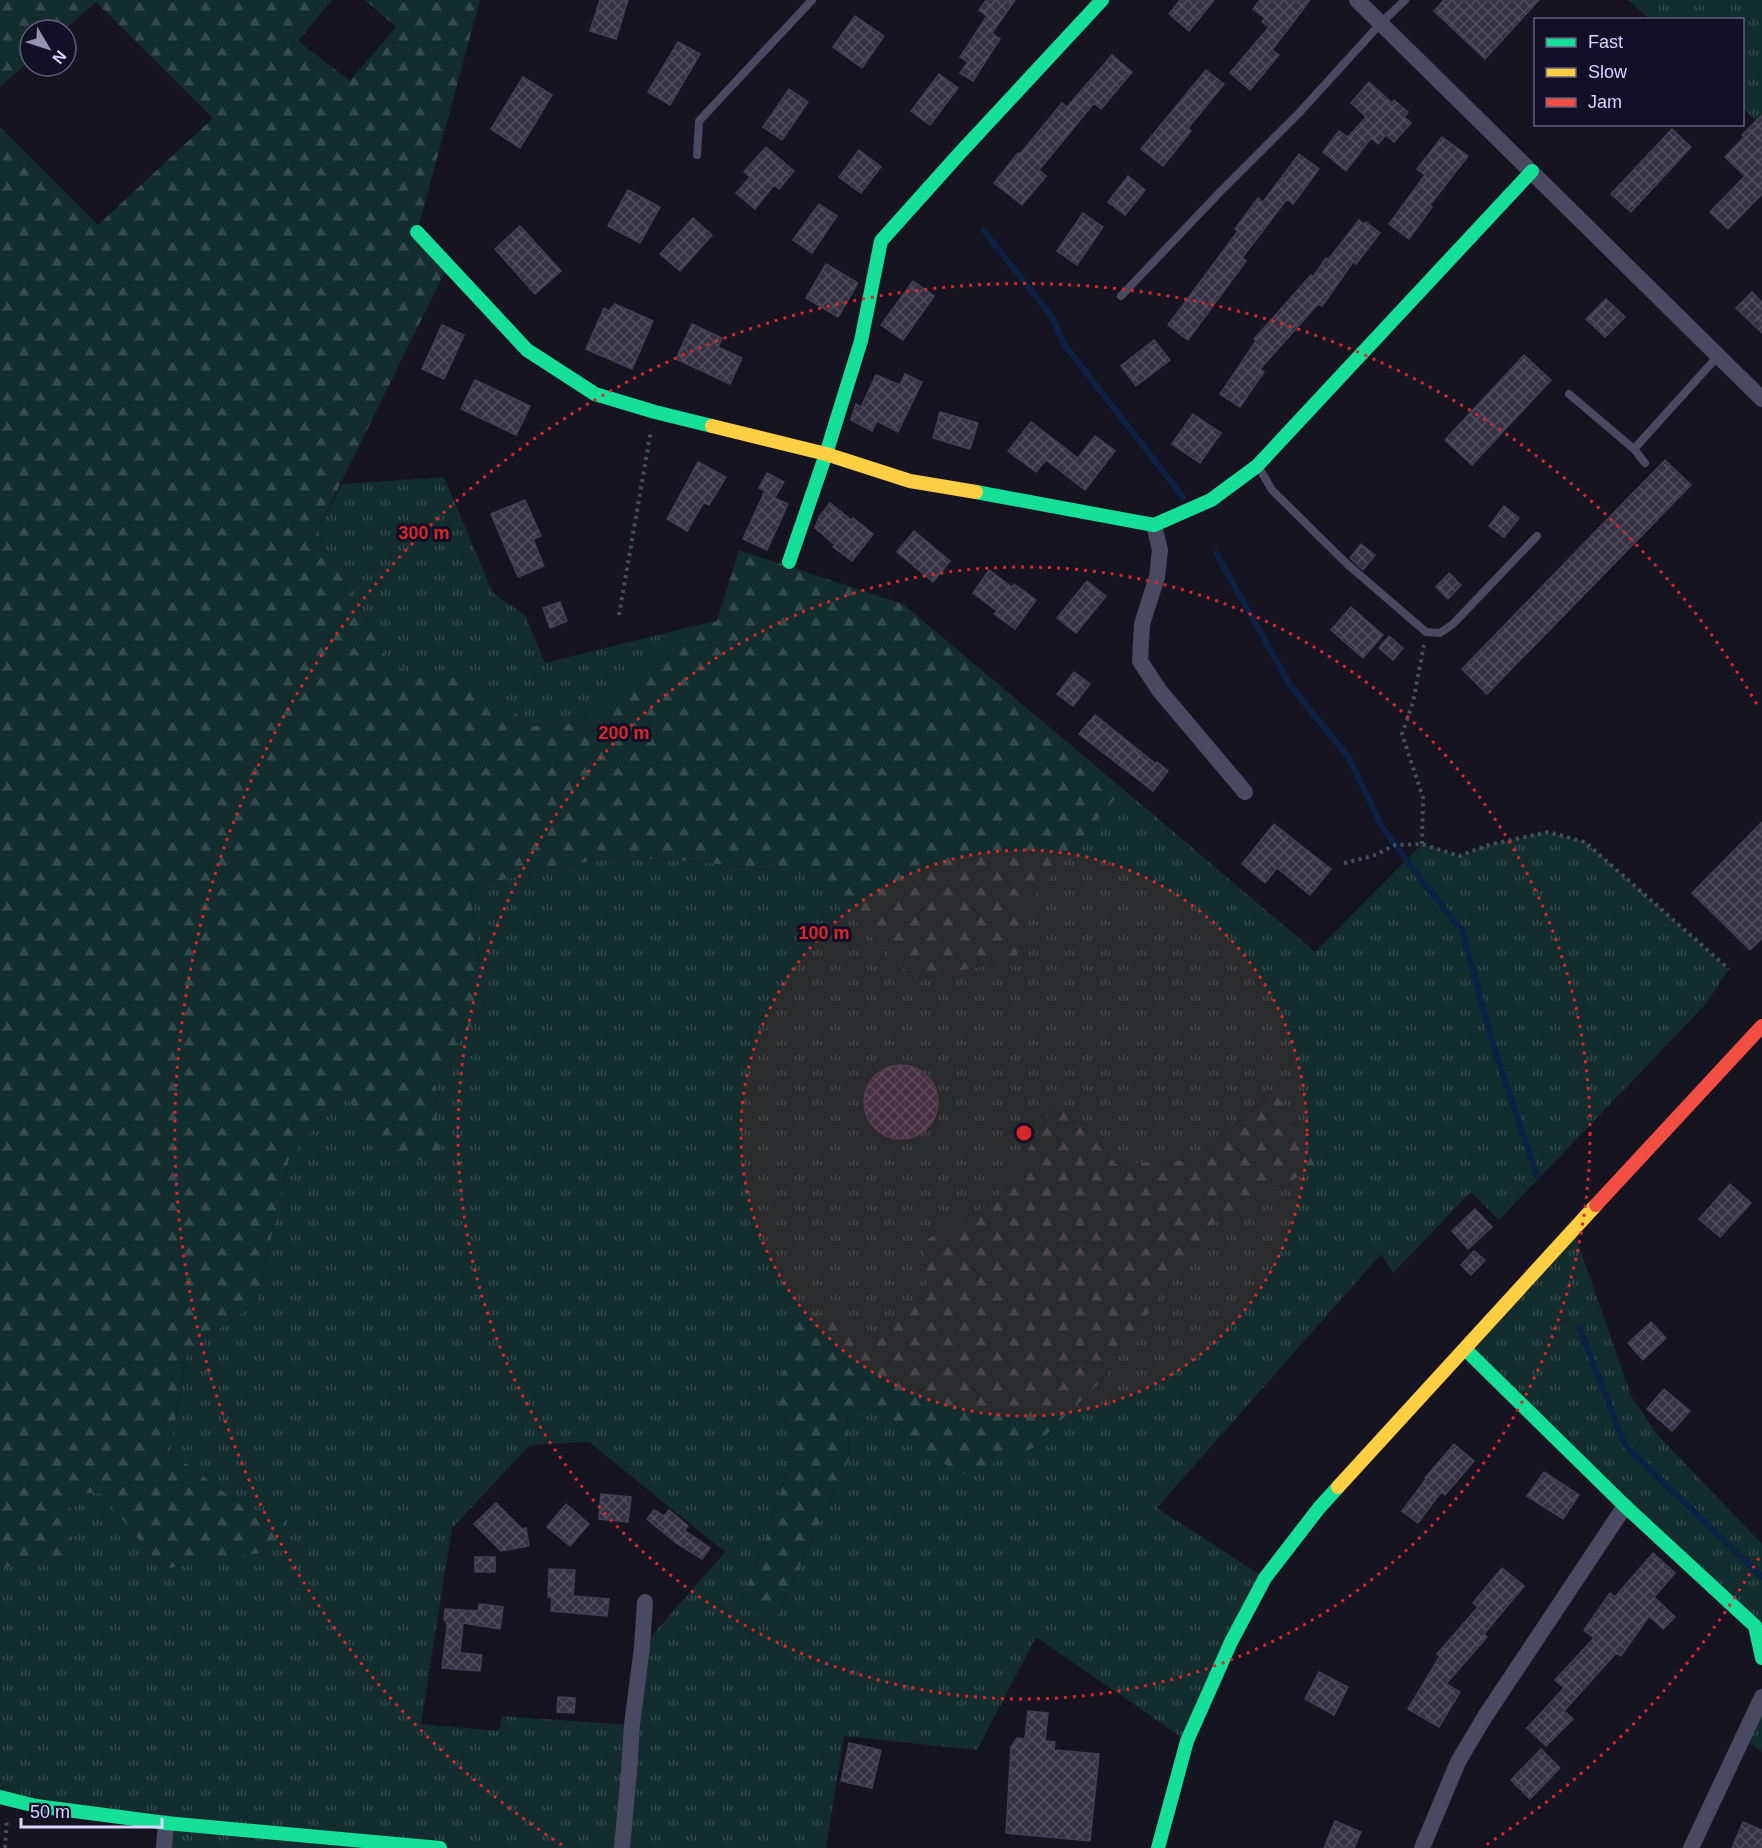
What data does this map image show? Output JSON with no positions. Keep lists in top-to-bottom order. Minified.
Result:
{"legend":["Fast","Slow","Jam"],"scale_bar":"50 m","north":"bottom right","rings":["300 m","200 m","100 m"]}
